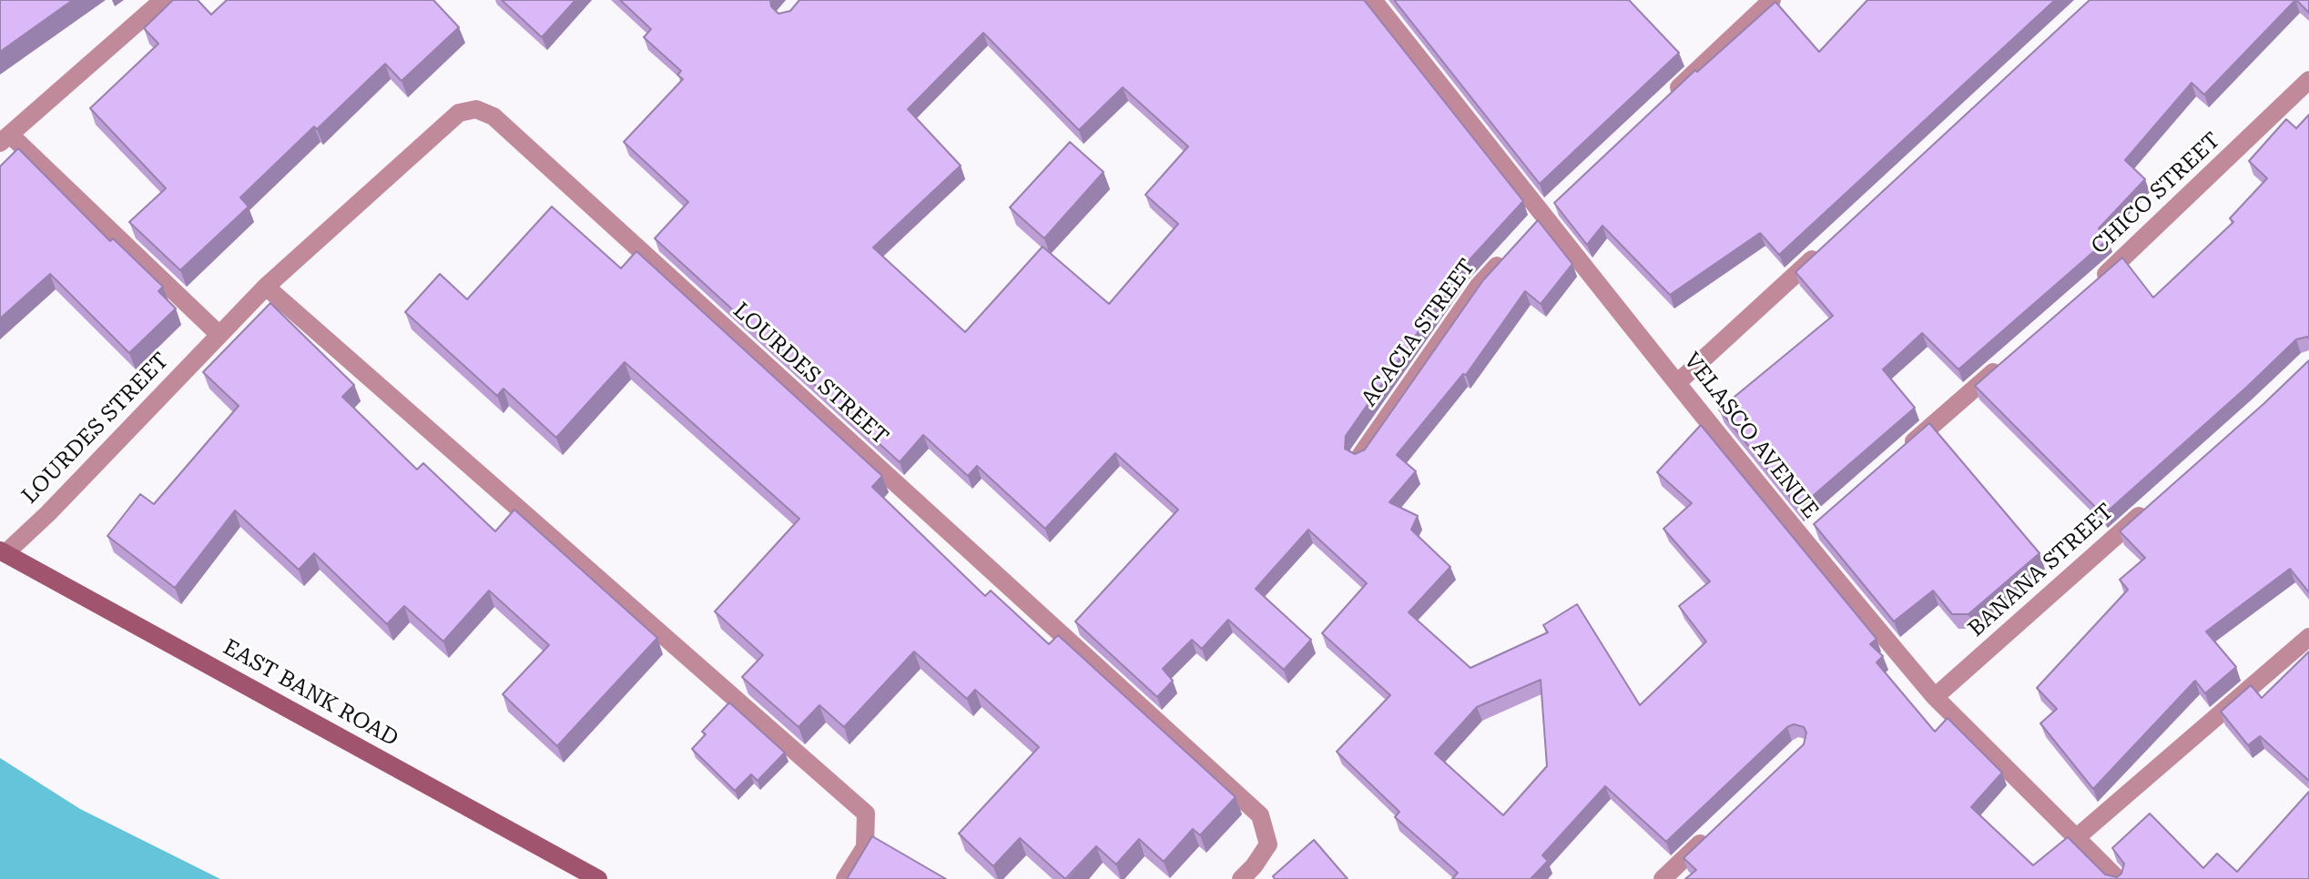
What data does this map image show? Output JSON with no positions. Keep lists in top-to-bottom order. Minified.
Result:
{"streets":{"main road":["EAST BANK ROAD"],"street":["CHICO STREET","ACACIA STREET","LOURDES STREET","VELASCO AVENUE","BANANA STREET"]},"crossings":[["LOURDES STREET","EAST BANK ROAD"],["VELASCO AVENUE","BANANA STREET"]]}
